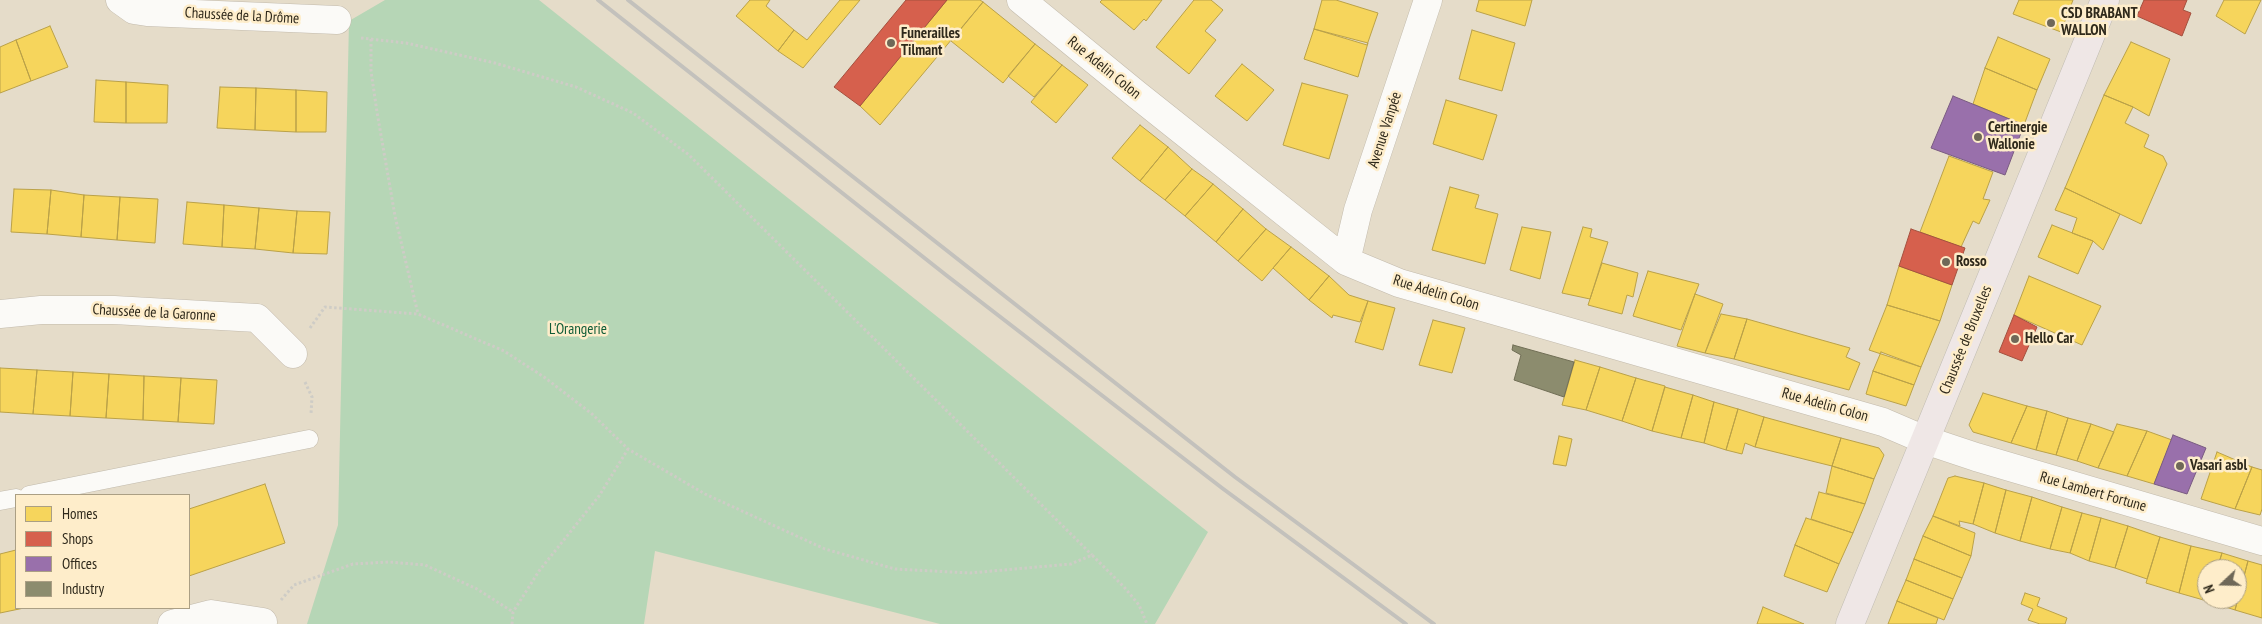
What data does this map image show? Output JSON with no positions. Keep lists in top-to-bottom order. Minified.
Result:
{"streets":{"main road":["Chaussée de Bruxelles"],"street":["Chaussée de la Drôme","Rue Adelin Colon","Avenue Vanpée","Chaussée de la Garonne","Rue Lambert Fortune"]},"crossings":[["Rue Adelin Colon","Avenue Vanpée"],["Rue Adelin Colon","Chaussée de Bruxelles"],["Rue Adelin Colon","Rue Lambert Fortune"],["Chaussée de Bruxelles","Rue Lambert Fortune"]],"parks":["L'Orangerie"],"places":["CSD BRABANT WALLON","Funerailles Tilmant","Certinergie Wallonie","Rosso","Hello Car","Vasari asbl"],"legend":["Homes","Shops","Offices","Industry"],"north":"left"}
